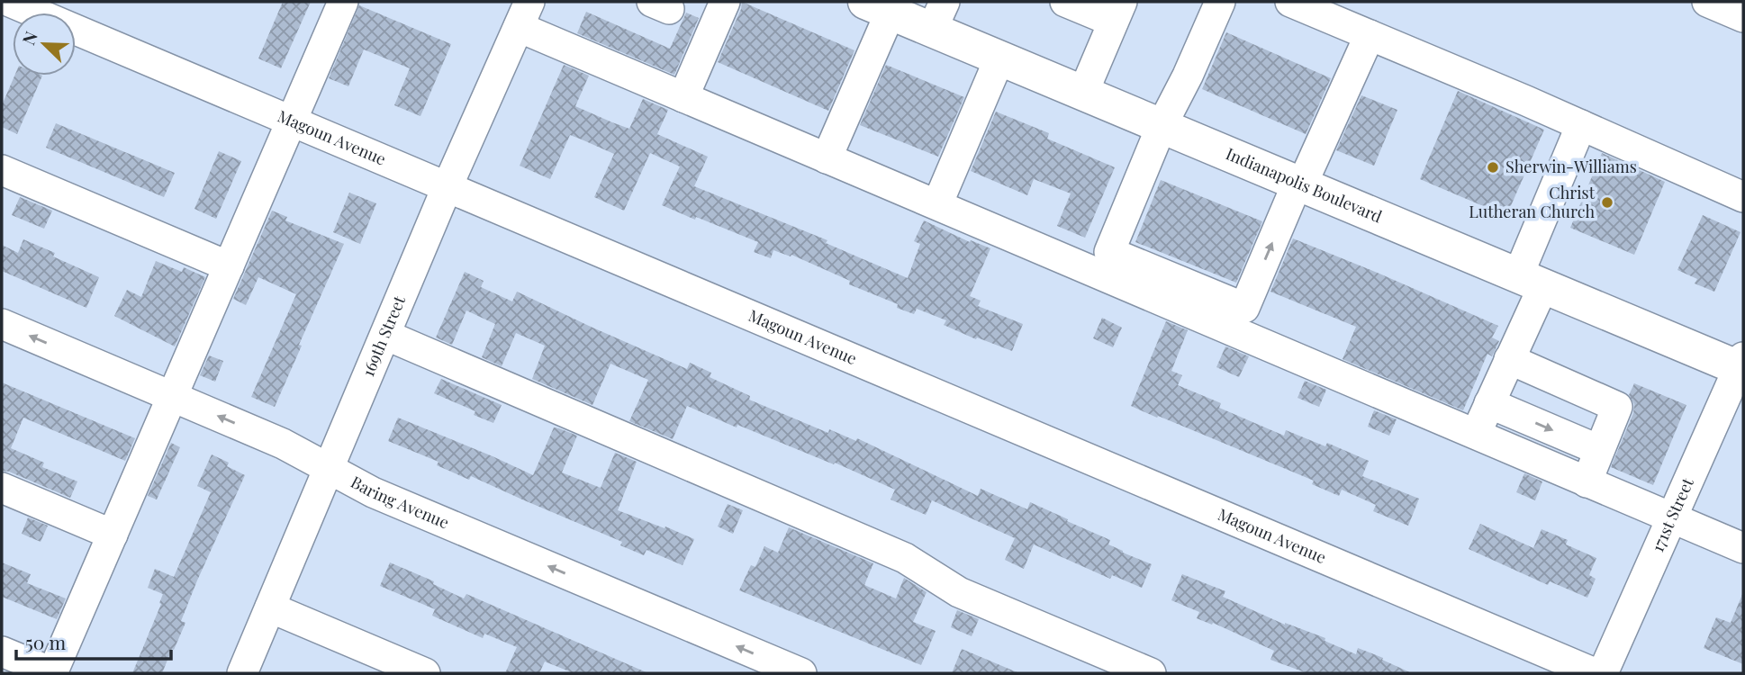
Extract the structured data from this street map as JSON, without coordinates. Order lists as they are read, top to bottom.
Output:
{
  "streets": {
    "main road": ["Indianapolis Boulevard"],
    "street": [
      "Magoun Avenue",
      "169th Street",
      "Baring Avenue",
      "171st Street"
    ]
  },
  "crossings": [
    ["Magoun Avenue", "169th Street"],
    ["Indianapolis Boulevard", "171st Street"],
    ["169th Street", "Baring Avenue"]
  ],
  "places": ["Sherwin-Williams", "Christ Lutheran Church"],
  "scale_bar": "50 m",
  "north": "top left"
}
